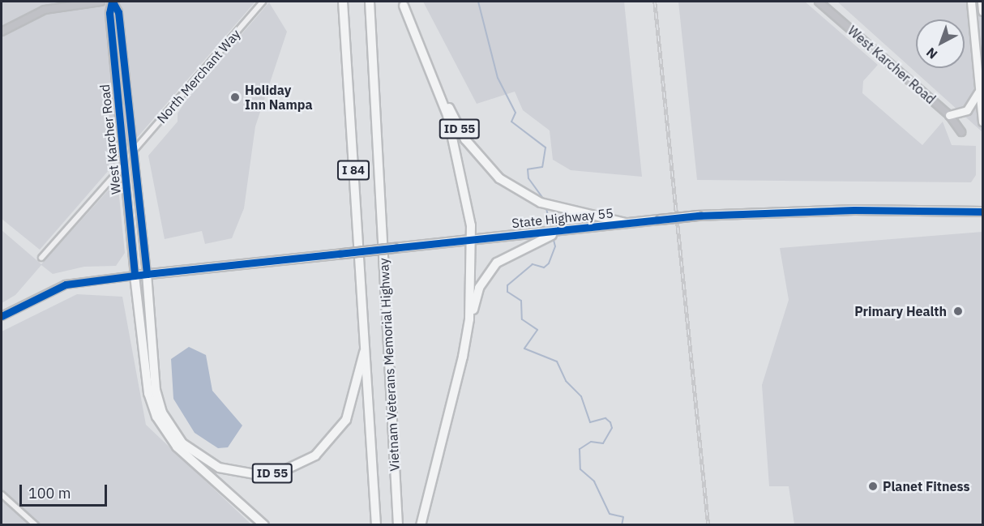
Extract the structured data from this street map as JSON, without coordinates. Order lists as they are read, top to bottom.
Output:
{
  "streets": {
    "highway": [
      "ID 55",
      "I 84",
      "State Highway 55",
      "Vietnam Veterans Memorial Highway"
    ],
    "main road": ["West Karcher Road"],
    "street": ["North Merchant Way"]
  },
  "crossings": [
    ["West Karcher Road", "North Merchant Way"],
    ["West Karcher Road", "ID 55"],
    ["West Karcher Road", "State Highway 55"],
    ["ID 55", "I 84"],
    ["ID 55", "State Highway 55"],
    ["ID 55", "Vietnam Veterans Memorial Highway"],
    ["I 84", "Vietnam Veterans Memorial Highway"]
  ],
  "places": ["Holiday Inn Nampa", "Primary Health", "Planet Fitness"],
  "scale_bar": "100 m",
  "north": "bottom left"
}
